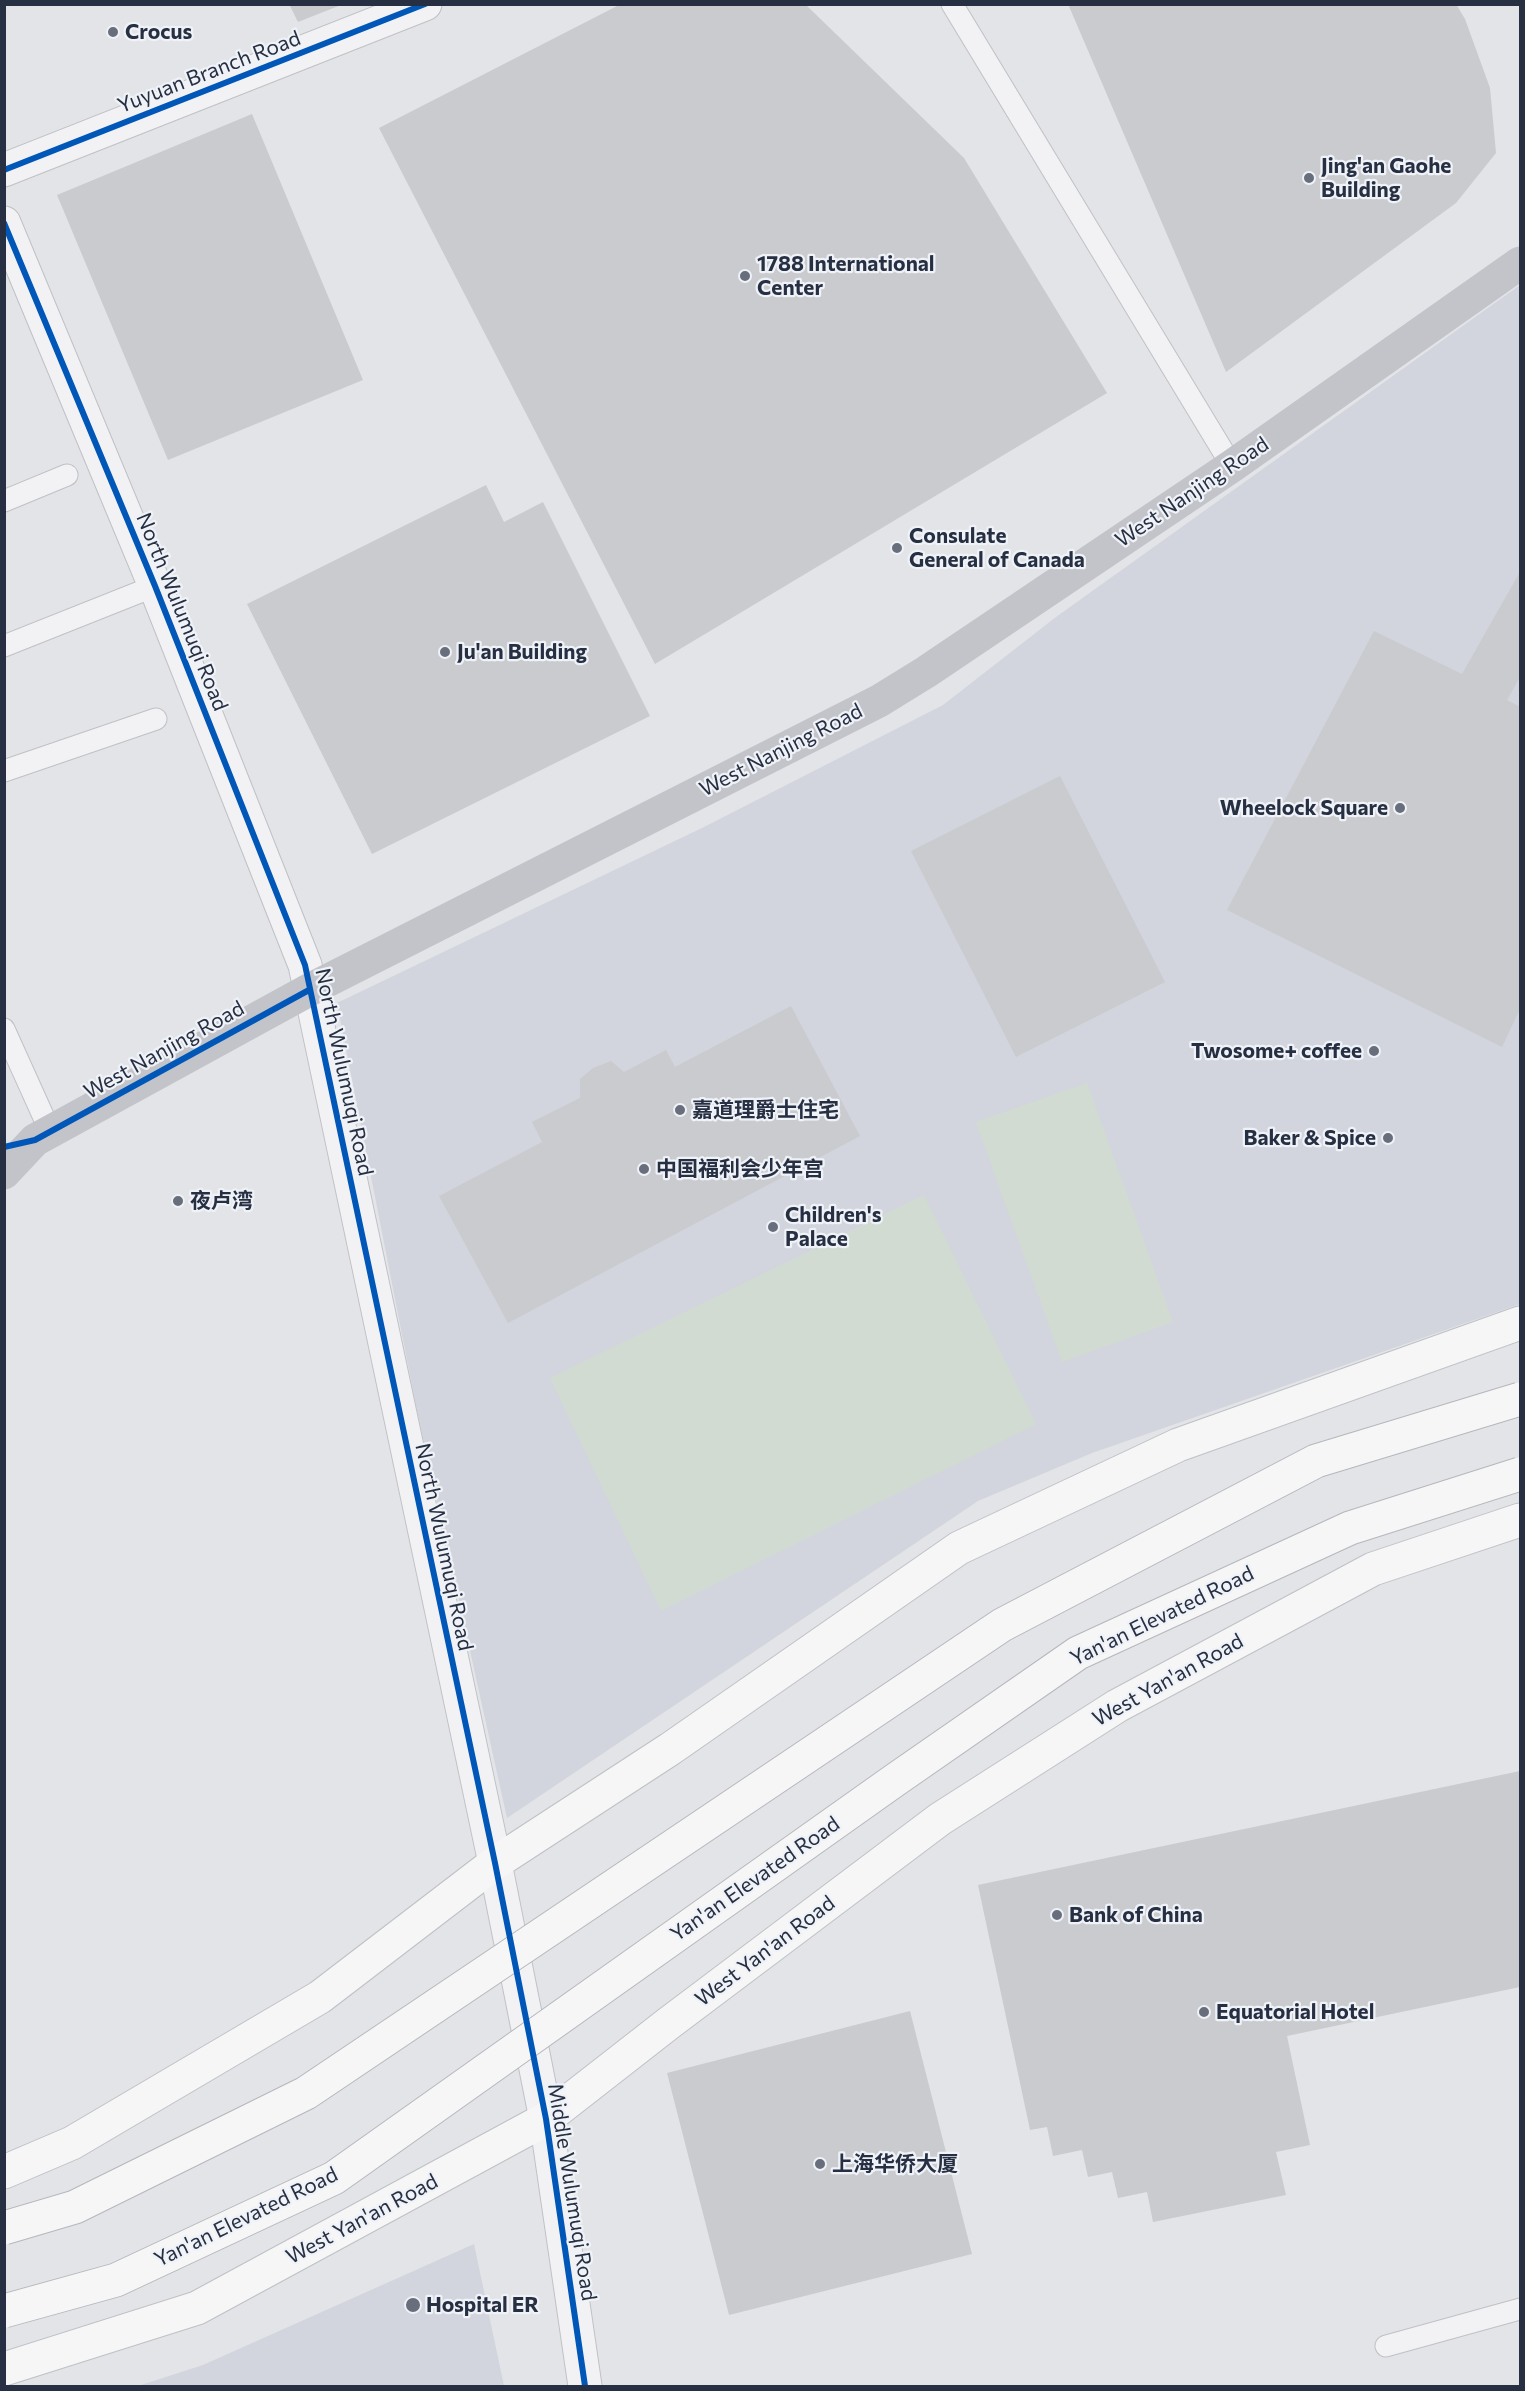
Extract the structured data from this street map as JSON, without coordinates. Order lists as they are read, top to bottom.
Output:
{
  "streets": {
    "main road": ["West Nanjing Road", "Yan'an Elevated Road", "West Yan'an Road"],
    "street": ["Yuyuan Branch Road", "North Wulumuqi Road", "Middle Wulumuqi Road"]
  },
  "crossings": [
    ["West Nanjing Road", "North Wulumuqi Road"],
    ["North Wulumuqi Road", "Middle Wulumuqi Road"],
    ["West Yan'an Road", "Middle Wulumuqi Road"]
  ],
  "places": [
    "Crocus",
    "Jing'an Gaohe Building",
    "1788 International Center",
    "Consulate General of Canada",
    "Ju'an Building",
    "Wheelock Square",
    "Twosome+ coffee",
    "嘉道理爵士住宅",
    "Baker & Spice",
    "中国福利会少年宫",
    "夜卢湾",
    "Children's Palace",
    "Bank of China",
    "Equatorial Hotel",
    "上海华侨大厦",
    "Hospital ER"
  ]
}
